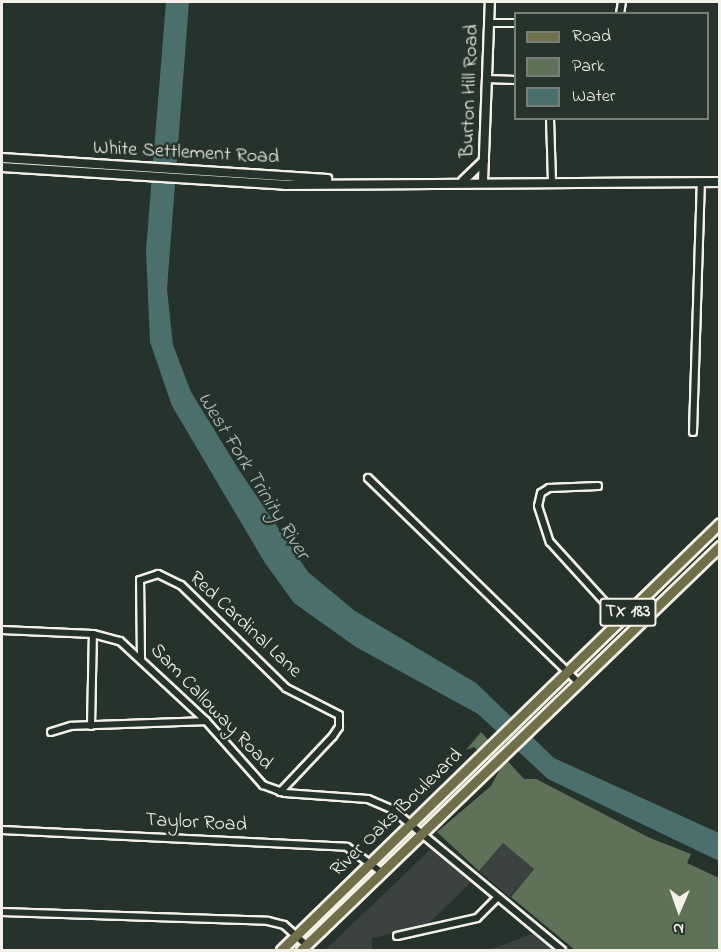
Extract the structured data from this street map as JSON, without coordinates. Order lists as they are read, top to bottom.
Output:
{
  "streets": {
    "main road": [
      "Burton Hill Road",
      "White Settlement Road",
      "TX 183",
      "River Oaks Boulevard"
    ],
    "street": ["Red Cardinal Lane", "Sam Calloway Road", "Taylor Road"]
  },
  "crossings": [
    ["Burton Hill Road", "White Settlement Road"],
    ["TX 183", "River Oaks Boulevard"],
    ["Red Cardinal Lane", "Sam Calloway Road"],
    ["Sam Calloway Road", "River Oaks Boulevard"],
    ["River Oaks Boulevard", "Taylor Road"]
  ],
  "water": ["West Fork Trinity River"],
  "legend": ["Road", "Park", "Water"],
  "north": "bottom"
}
